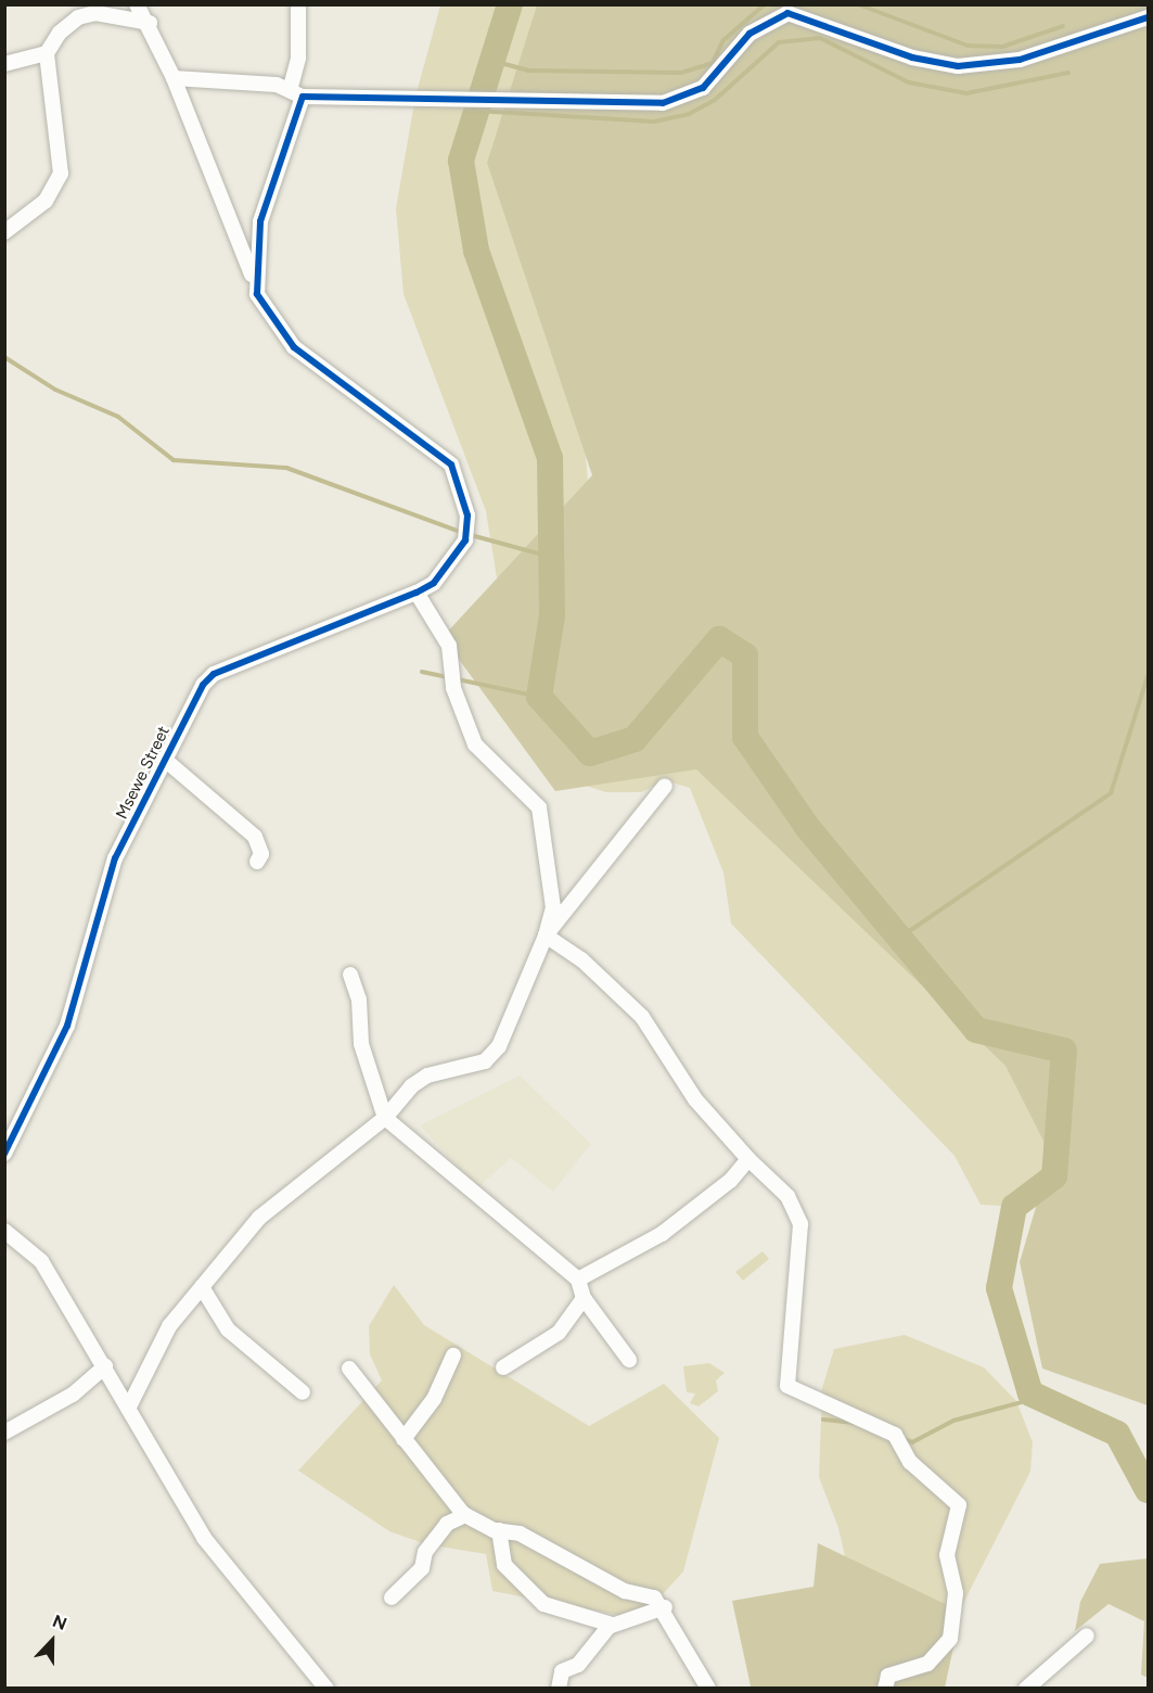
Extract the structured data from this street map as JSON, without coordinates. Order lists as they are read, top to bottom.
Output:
{
  "streets": {
    "street": ["Msewe Street"]
  },
  "north": "top"
}
